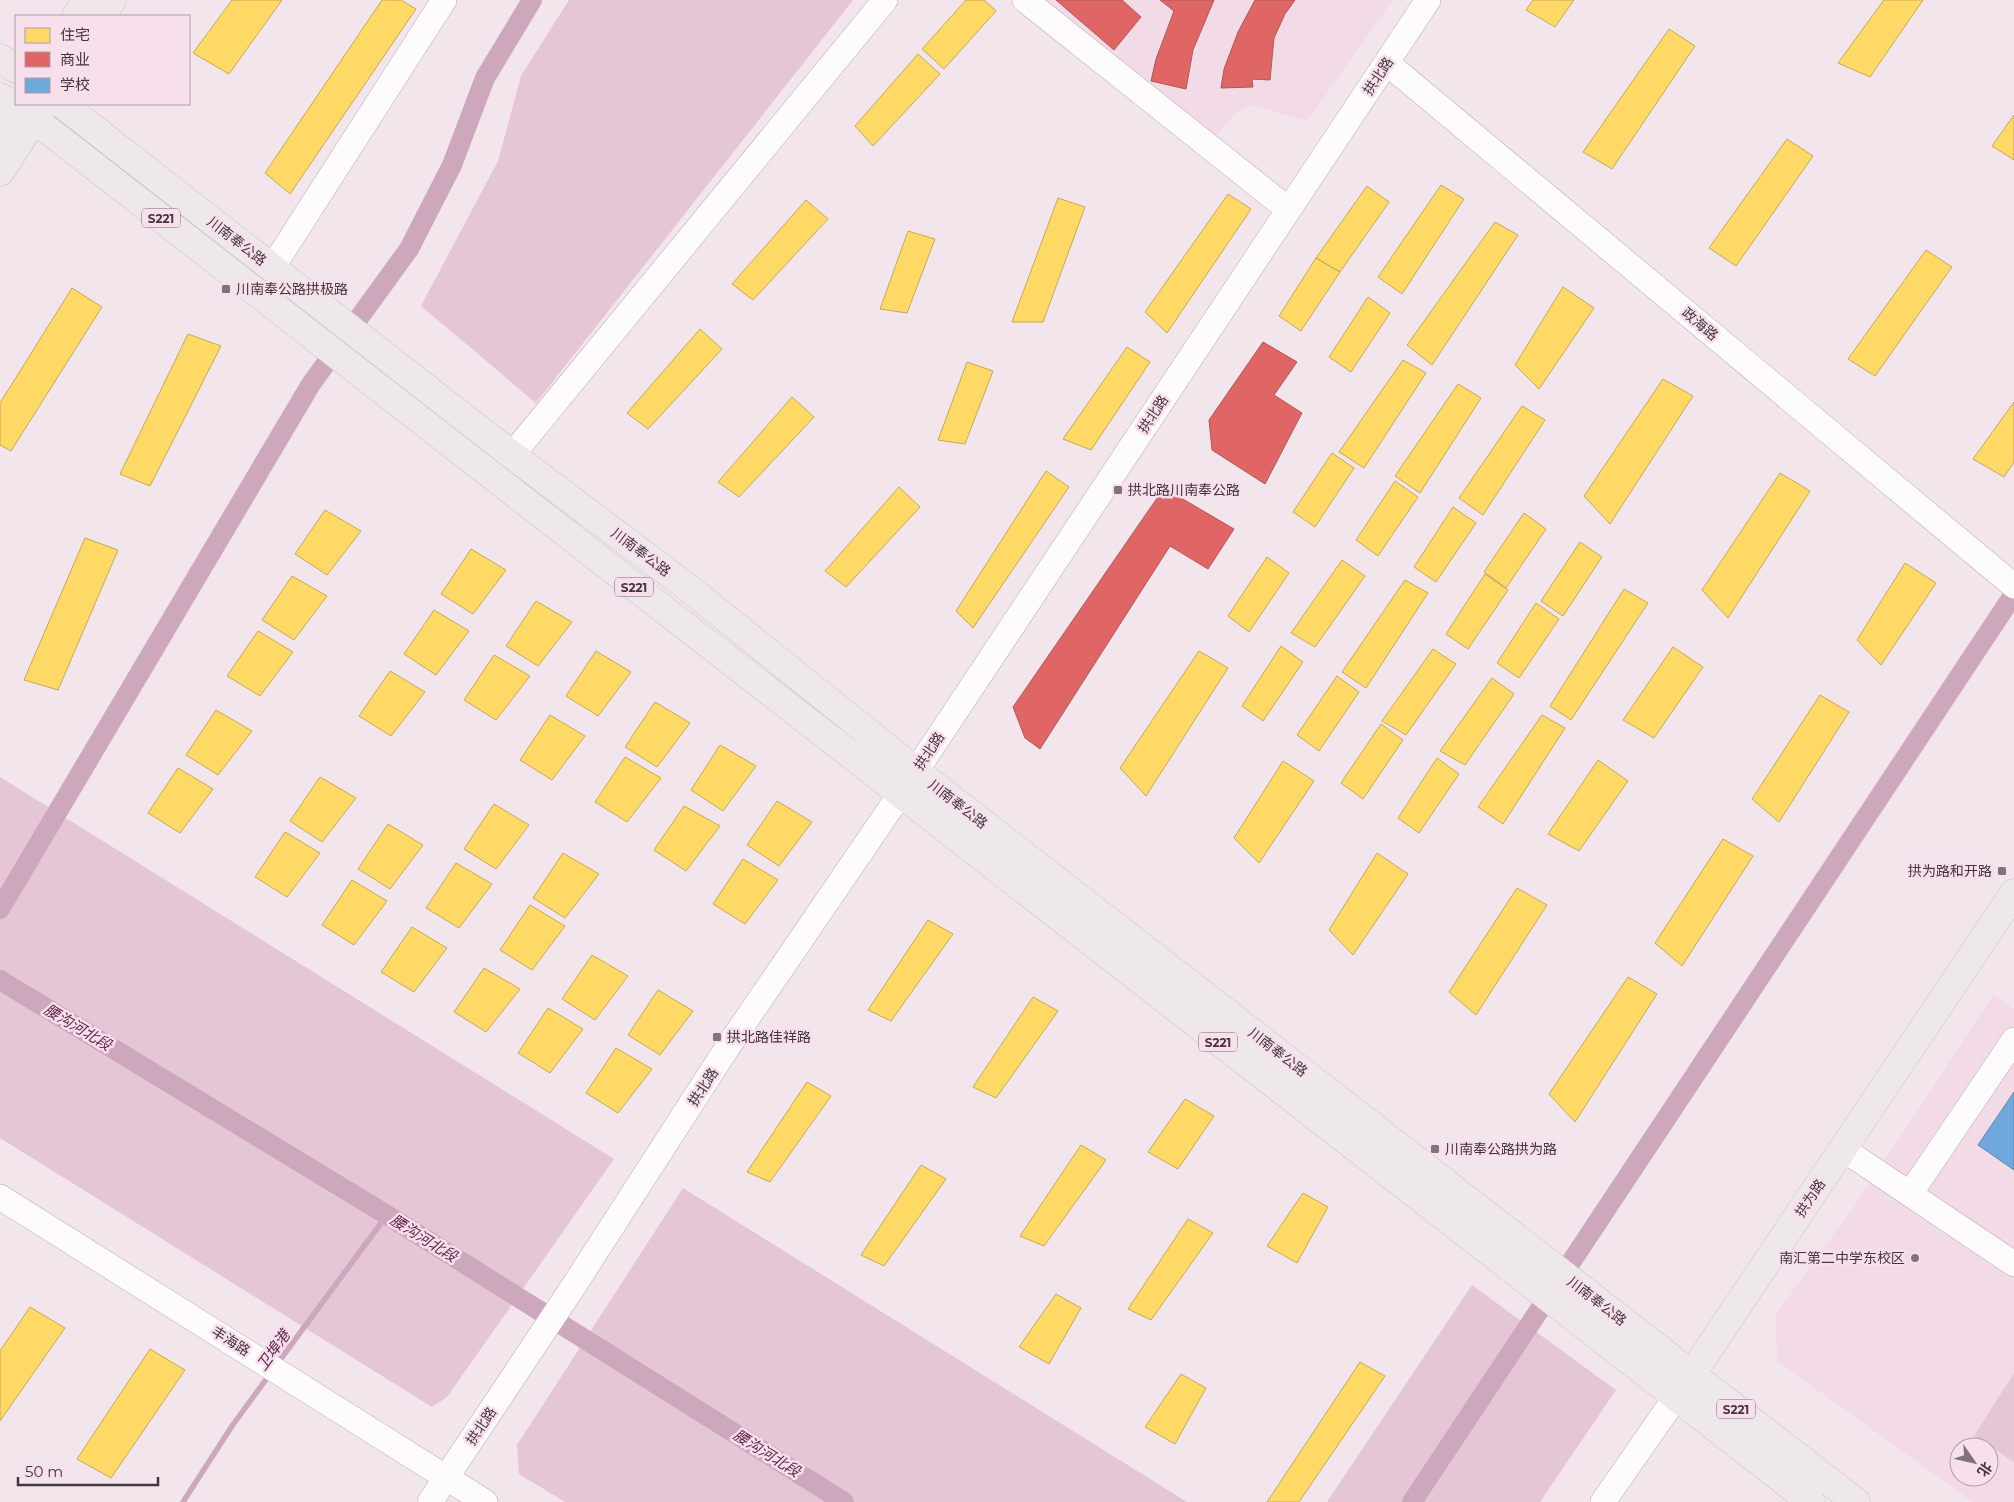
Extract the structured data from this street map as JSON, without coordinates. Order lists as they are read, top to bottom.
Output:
{
  "streets": {
    "main road": ["S221", "川南奉公路", "拱为路"],
    "street": ["拱北路", "政海路", "丰海路"]
  },
  "crossings": [
    ["拱北路", "川南奉公路"],
    ["拱北路", "政海路"],
    ["拱北路", "丰海路"],
    ["川南奉公路", "拱为路"]
  ],
  "water": ["腰沟河北段", "卫埠港"],
  "places": {
    "transit": [
      "川南奉公路拱极路",
      "拱北路川南奉公路",
      "拱为路和开路",
      "拱北路佳祥路",
      "川南奉公路拱为路"
    ],
    "other": ["南汇第二中学东校区"]
  },
  "legend": ["住宅", "商业", "学校"],
  "scale_bar": "50 m",
  "north": "bottom right"
}
